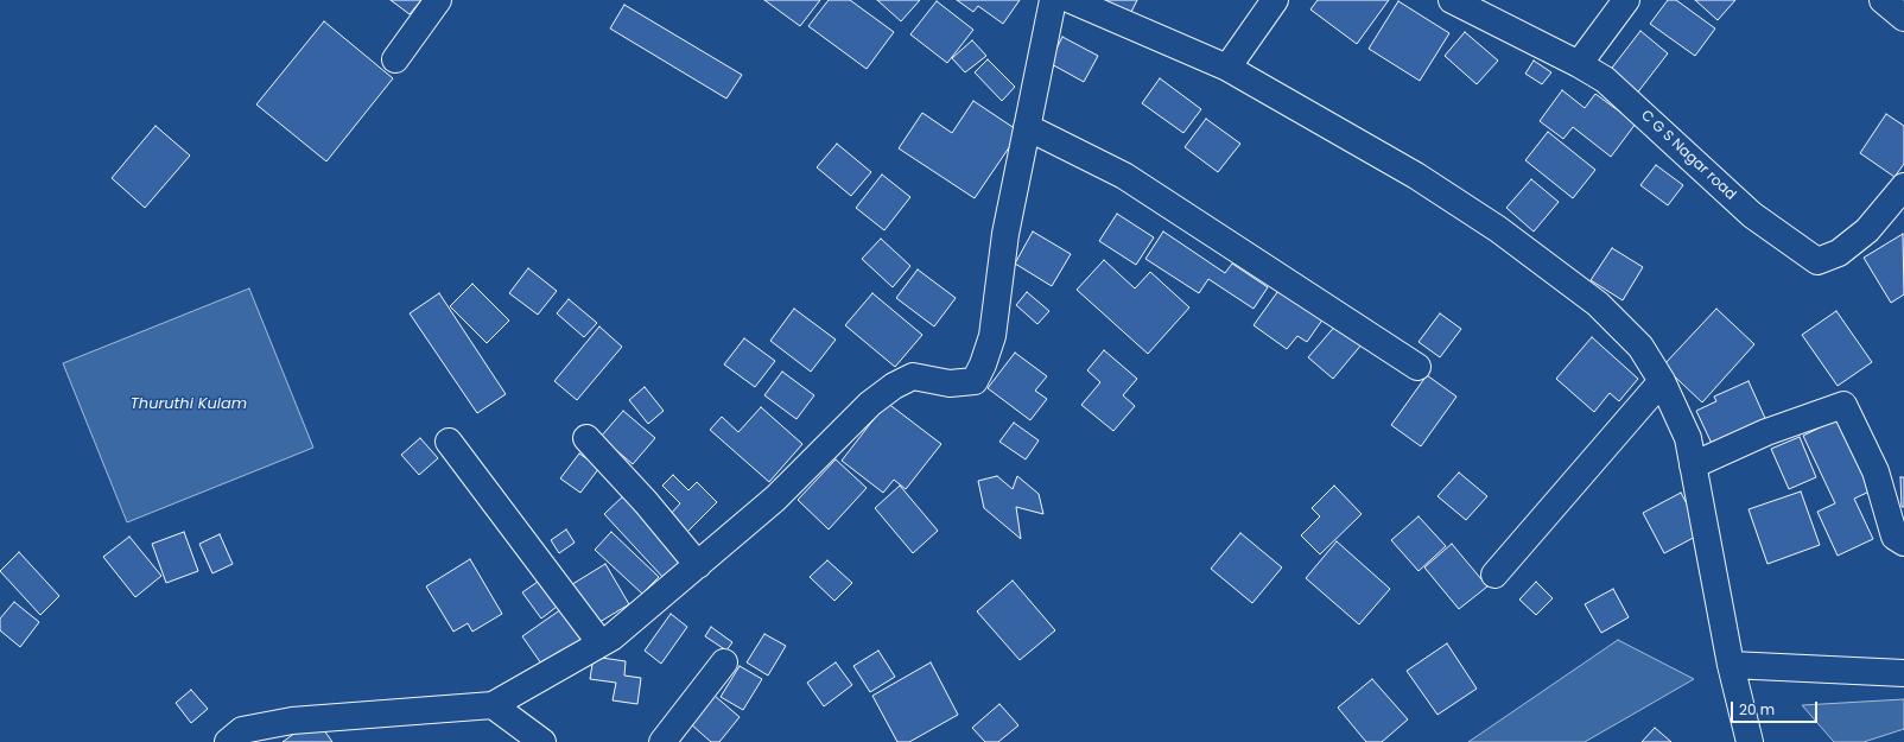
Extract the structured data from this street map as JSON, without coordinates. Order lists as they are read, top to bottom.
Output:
{
  "streets": {
    "street": ["C G S Nagar road"]
  },
  "water": ["Thuruthi Kulam"],
  "scale_bar": "20 m"
}
